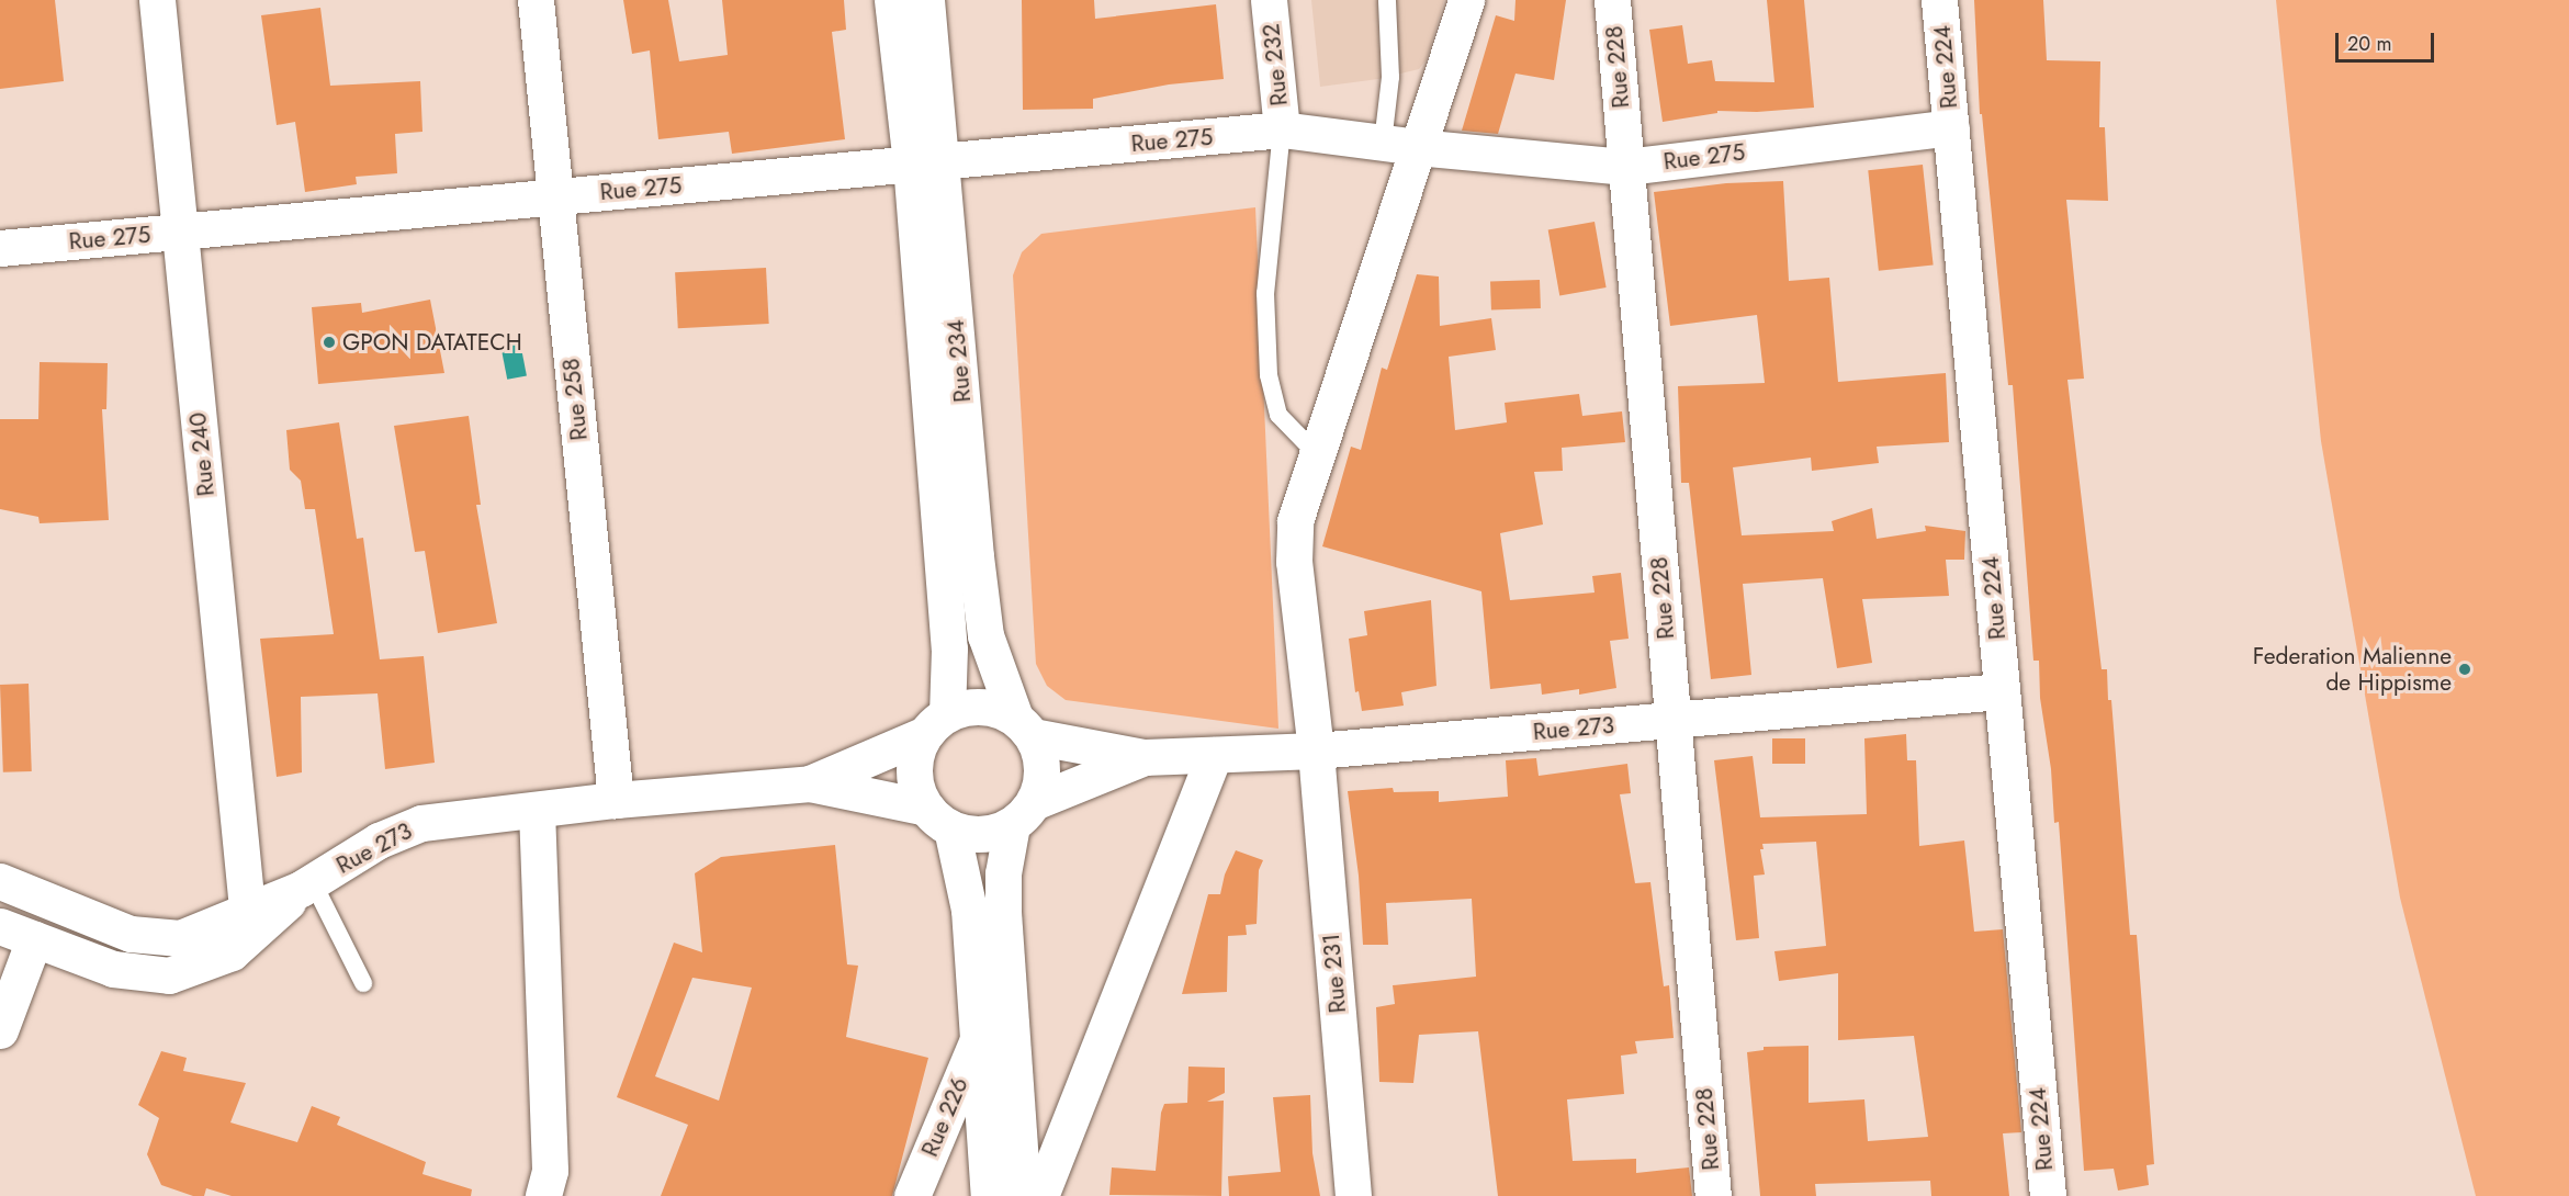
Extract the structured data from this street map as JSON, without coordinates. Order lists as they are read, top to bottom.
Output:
{
  "streets": {
    "street": [
      "Rue 232",
      "Rue 228",
      "Rue 224",
      "Rue 275",
      "Rue 234",
      "Rue 258",
      "Rue 240",
      "Rue 273",
      "Rue 231",
      "Rue 226"
    ]
  },
  "crossings": [
    ["Rue 232", "Rue 275"],
    ["Rue 228", "Rue 275"],
    ["Rue 228", "Rue 273"],
    ["Rue 224", "Rue 275"],
    ["Rue 224", "Rue 273"],
    ["Rue 275", "Rue 234"],
    ["Rue 275", "Rue 258"],
    ["Rue 275", "Rue 240"],
    ["Rue 275", "Rue 231"],
    ["Rue 234", "Rue 273"],
    ["Rue 258", "Rue 273"],
    ["Rue 240", "Rue 273"],
    ["Rue 273", "Rue 231"]
  ],
  "places": ["GPON DATATECH", "Federation Malienne de Hippisme"],
  "scale_bar": "20 m"
}
